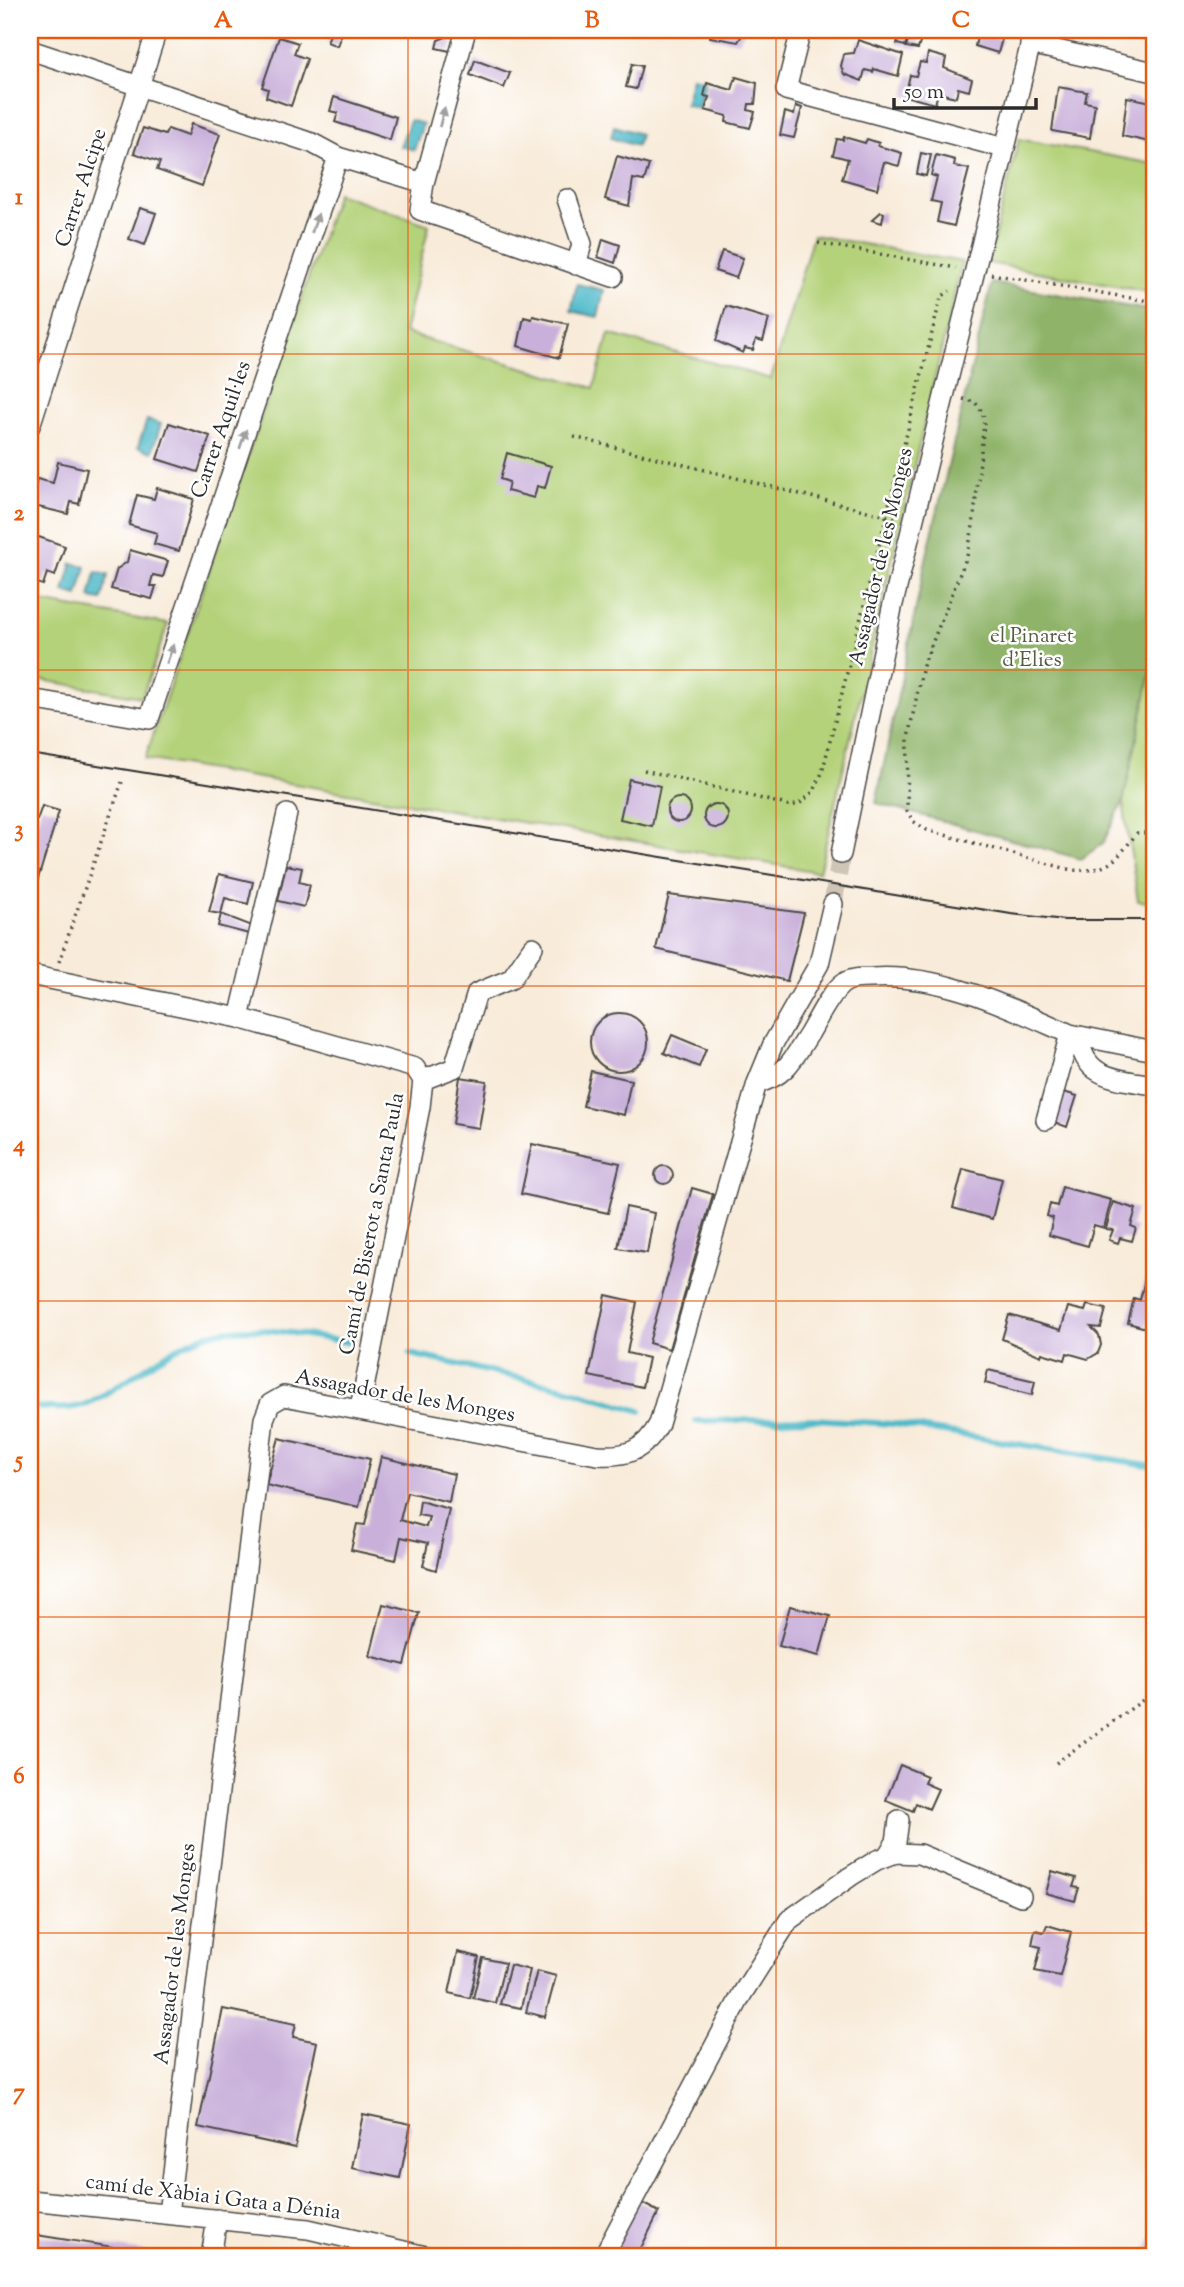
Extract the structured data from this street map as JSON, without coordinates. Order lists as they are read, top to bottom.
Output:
{
  "streets": {
    "street": [
      "Carrer Alcipe",
      "Carrer Aquil·les",
      "Assagador de les Monges",
      "Camí de Biserot a Santa Paula",
      "camí de Xàbia i Gata a Dénia"
    ]
  },
  "crossings": [
    ["Assagador de les Monges", "Camí de Biserot a Santa Paula"],
    ["Assagador de les Monges", "camí de Xàbia i Gata a Dénia"]
  ],
  "one_way": ["Carrer Aquil·les"],
  "parks": ["el Pinaret d'Elies"],
  "scale_bar": "50 m",
  "grid": {
    "columns": ["A", "B", "C"],
    "rows": [
      "1",
      "2",
      "3",
      "4",
      "5",
      "6",
      "7"
    ]
  }
}
